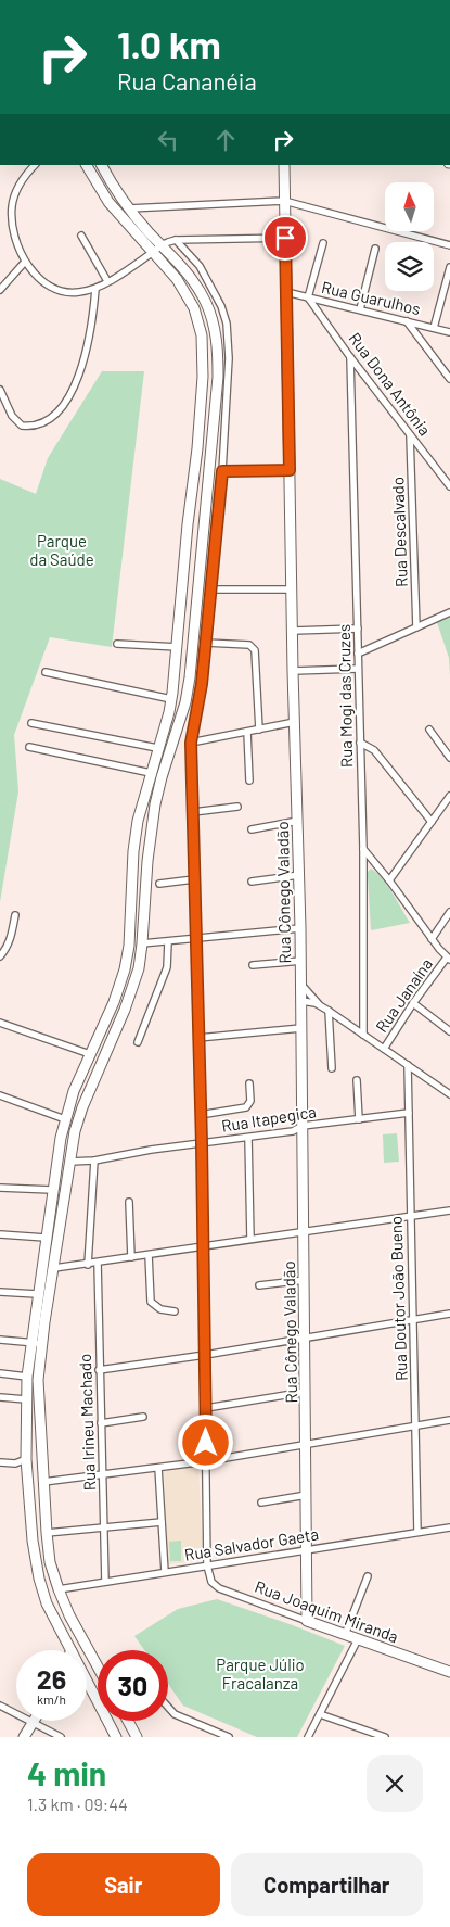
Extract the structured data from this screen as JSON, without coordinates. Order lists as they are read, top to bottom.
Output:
{
  "streets": {
    "main road": ["Rua Cônego Valadão", "Rua Joaquim Miranda"],
    "street": [
      "Rua Guarulhos",
      "Rua Dona Antônia",
      "Rua Descalvado",
      "Rua Mogi das Cruzes",
      "Rua Janaína",
      "Rua Itapegica",
      "Rua Doutor João Bueno",
      "Rua Irineu Machado",
      "Rua Salvador Gaeta"
    ]
  },
  "crossings": [
    ["Rua Guarulhos", "Rua Dona Antônia"],
    ["Rua Guarulhos", "Rua Cônego Valadão"],
    ["Rua Dona Antônia", "Rua Descalvado"],
    ["Rua Dona Antônia", "Rua Mogi das Cruzes"],
    ["Rua Cônego Valadão", "Rua Itapegica"],
    ["Rua Cônego Valadão", "Rua Salvador Gaeta"],
    ["Rua Cônego Valadão", "Rua Joaquim Miranda"],
    ["Rua Itapegica", "Rua Doutor João Bueno"],
    ["Rua Doutor João Bueno", "Rua Salvador Gaeta"],
    ["Rua Irineu Machado", "Rua Salvador Gaeta"],
    ["Rua Salvador Gaeta", "Rua Joaquim Miranda"]
  ],
  "parks": ["Parque da Saúde", "Parque Júlio Fracalanza"],
  "north": "top",
  "page": {
    "turn": ["1.0 km", "Rua Cananéia"],
    "speed": "26 km/h",
    "limit": "30",
    "heading": ["4 min", "1.3 km · 09:44"],
    "buttons": ["Sair", "Compartilhar"]
  }
}
